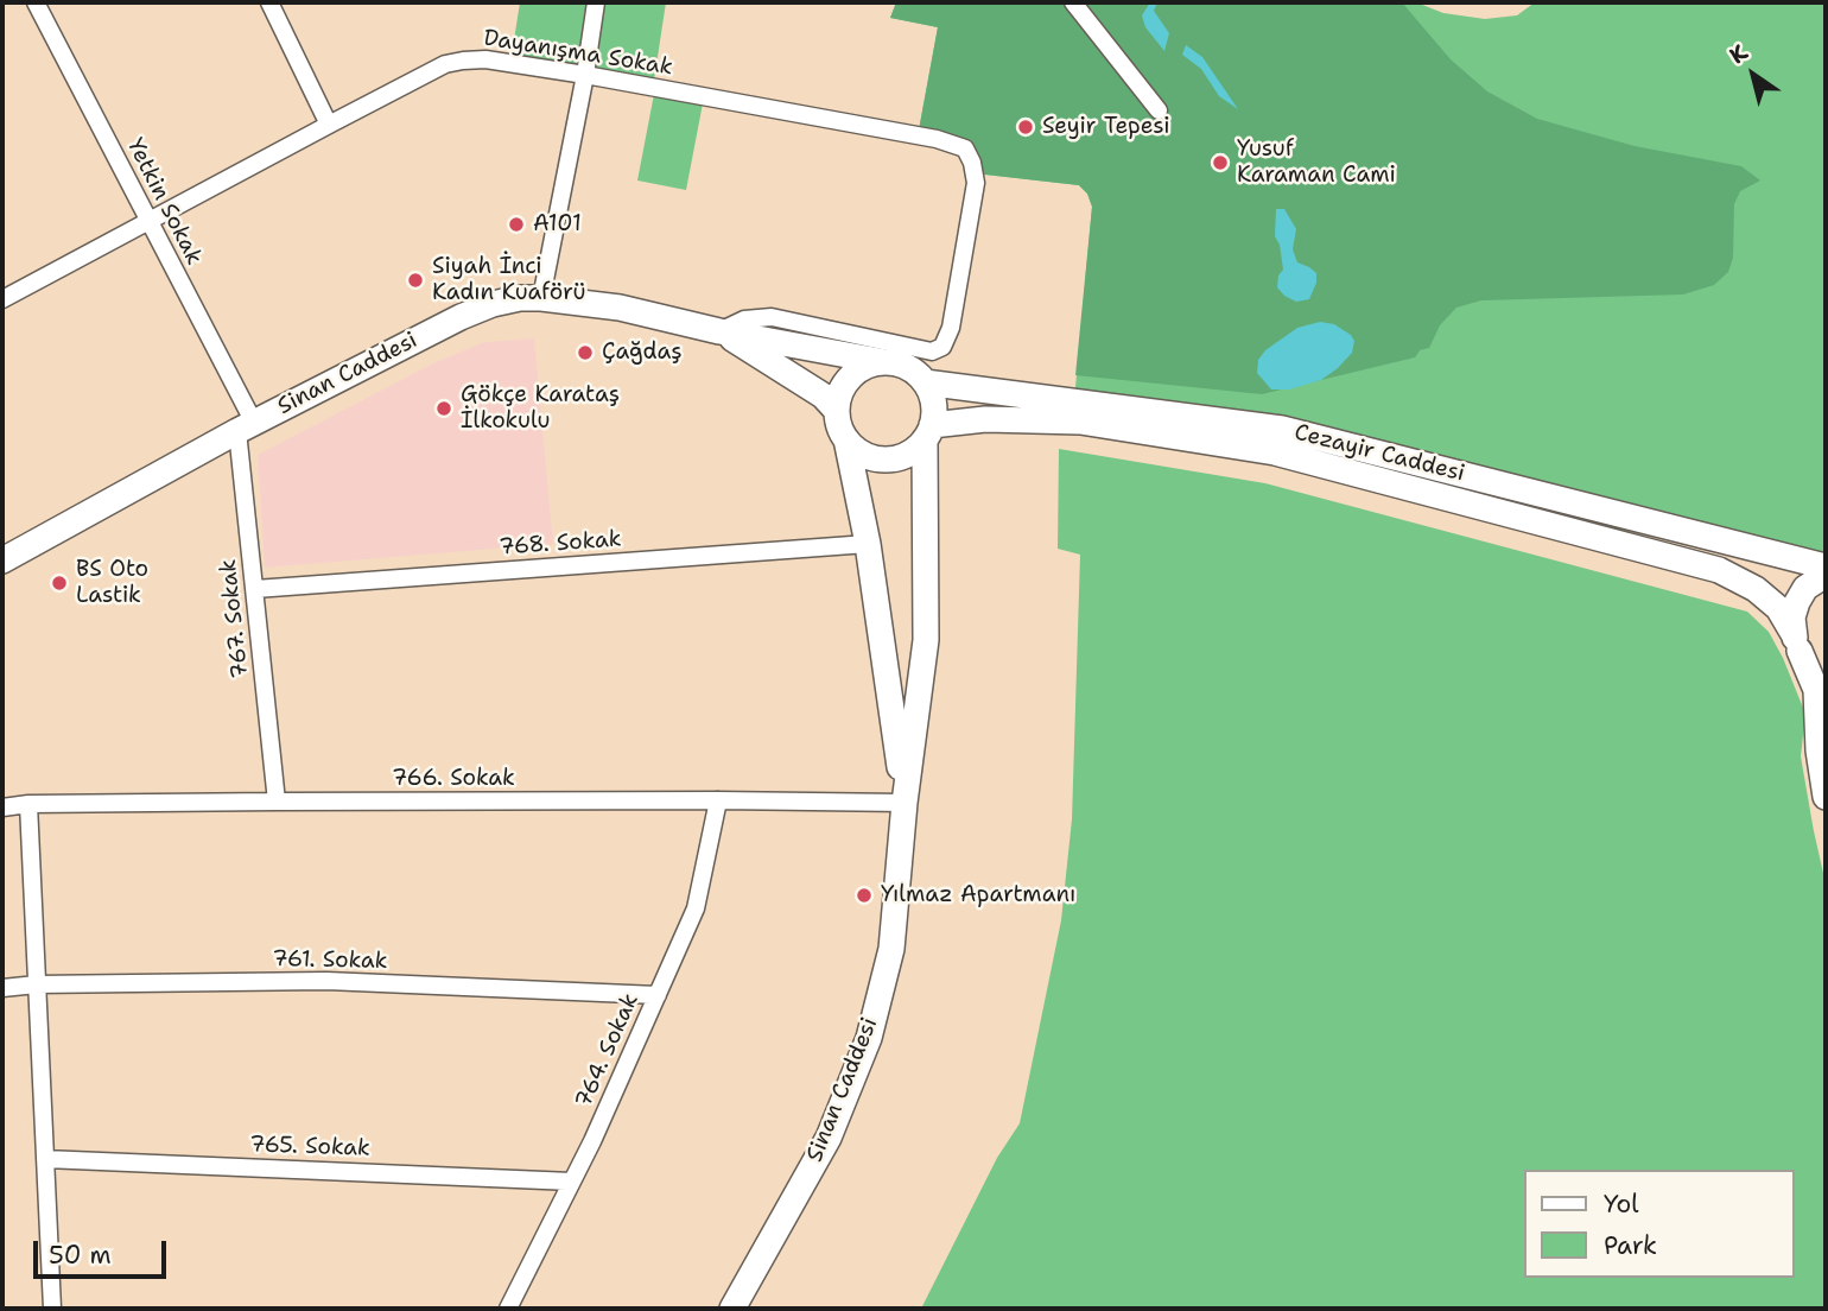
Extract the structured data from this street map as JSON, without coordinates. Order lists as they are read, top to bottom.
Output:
{
  "streets": {
    "main road": ["Sinan Caddesi", "Cezayir Caddesi"],
    "street": [
      "Dayanışma Sokak",
      "Yetkin Sokak",
      "768. Sokak",
      "767. Sokak",
      "766. Sokak",
      "761. Sokak",
      "764. Sokak",
      "765. Sokak"
    ]
  },
  "crossings": [
    ["Dayanışma Sokak", "Yetkin Sokak"],
    ["Dayanışma Sokak", "Sinan Caddesi"],
    ["Yetkin Sokak", "Sinan Caddesi"],
    ["Yetkin Sokak", "767. Sokak"],
    ["Sinan Caddesi", "Cezayir Caddesi"],
    ["Sinan Caddesi", "768. Sokak"],
    ["Sinan Caddesi", "767. Sokak"],
    ["Sinan Caddesi", "766. Sokak"],
    ["768. Sokak", "767. Sokak"],
    ["767. Sokak", "766. Sokak"],
    ["766. Sokak", "764. Sokak"],
    ["761. Sokak", "764. Sokak"],
    ["764. Sokak", "765. Sokak"]
  ],
  "places": [
    "Seyir Tepesi",
    "Yusuf Karaman Cami",
    "A101",
    "Siyah İnci Kadın Kuaförü",
    "Çağdaş",
    "Gökçe Karataş İlkokulu",
    "BS Oto Lastik",
    "Yılmaz Apartmanı"
  ],
  "legend": ["Yol", "Park"],
  "scale_bar": "50 m",
  "north": "top left"
}
